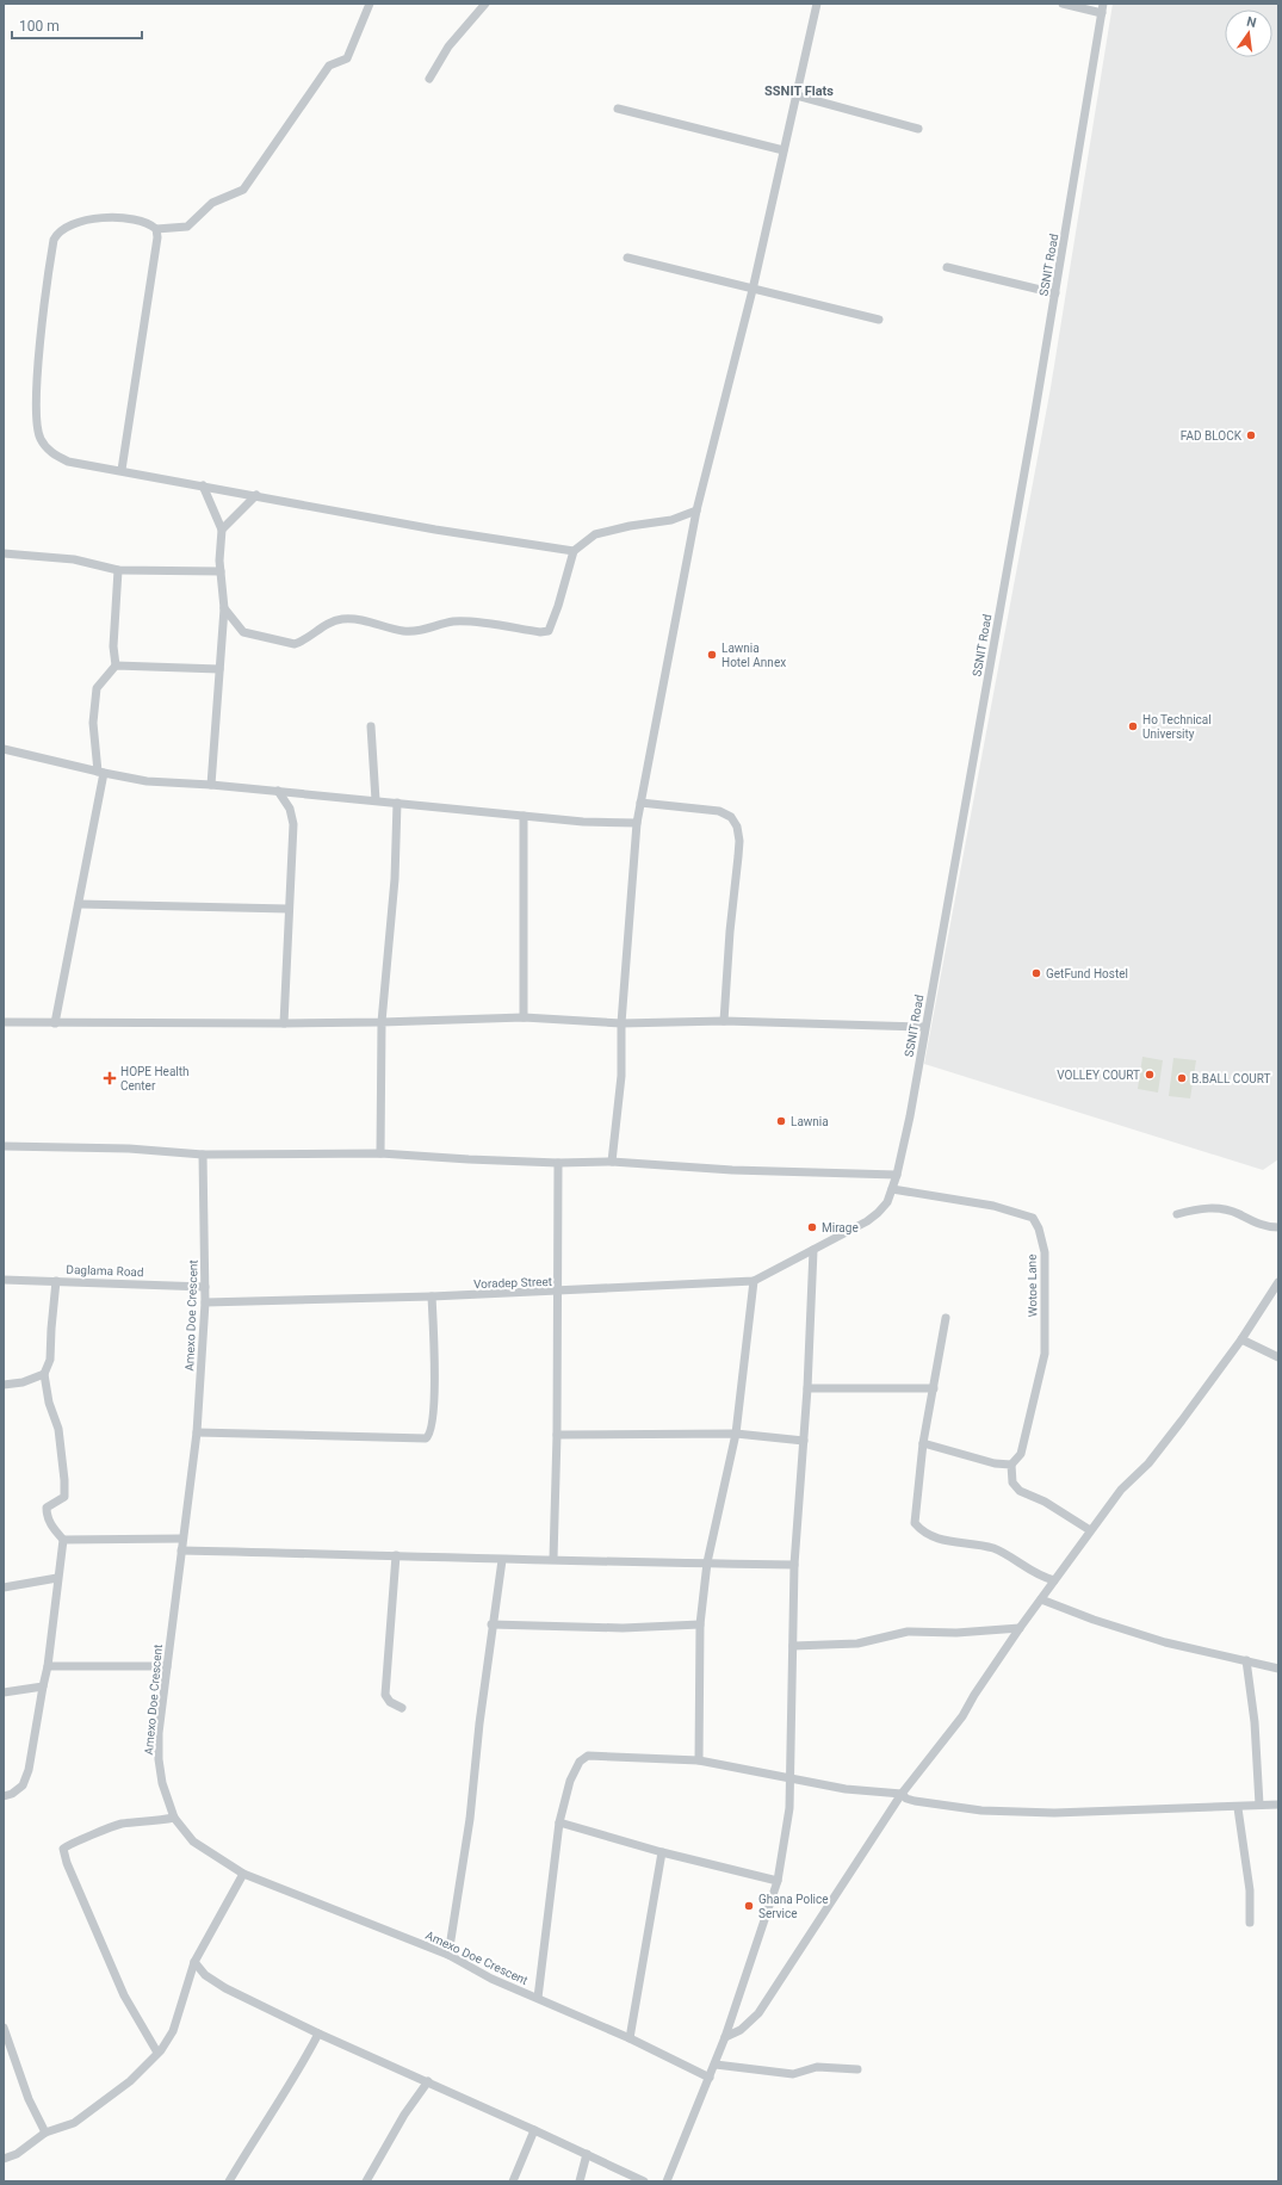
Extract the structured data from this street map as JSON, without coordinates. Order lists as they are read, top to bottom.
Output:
{
  "streets": {
    "street": [
      "SSNIT Road",
      "Daglama Road",
      "Voradep Street",
      "Wotoe Lane",
      "Amexo Doe Crescent"
    ]
  },
  "crossings": [
    ["SSNIT Road", "Voradep Street"],
    ["SSNIT Road", "Wotoe Lane"],
    ["Daglama Road", "Amexo Doe Crescent"],
    ["Voradep Street", "Amexo Doe Crescent"]
  ],
  "districts": ["SSNIT Flats"],
  "places": {
    "other": [
      "FAD BLOCK",
      "Lawnia Hotel Annex",
      "Ho Technical University",
      "GetFund Hostel",
      "VOLLEY COURT",
      "B.BALL COURT",
      "Lawnia",
      "Mirage",
      "Ghana Police Service"
    ],
    "health": ["HOPE Health Center"]
  },
  "scale_bar": "100 m",
  "north": "top"
}
